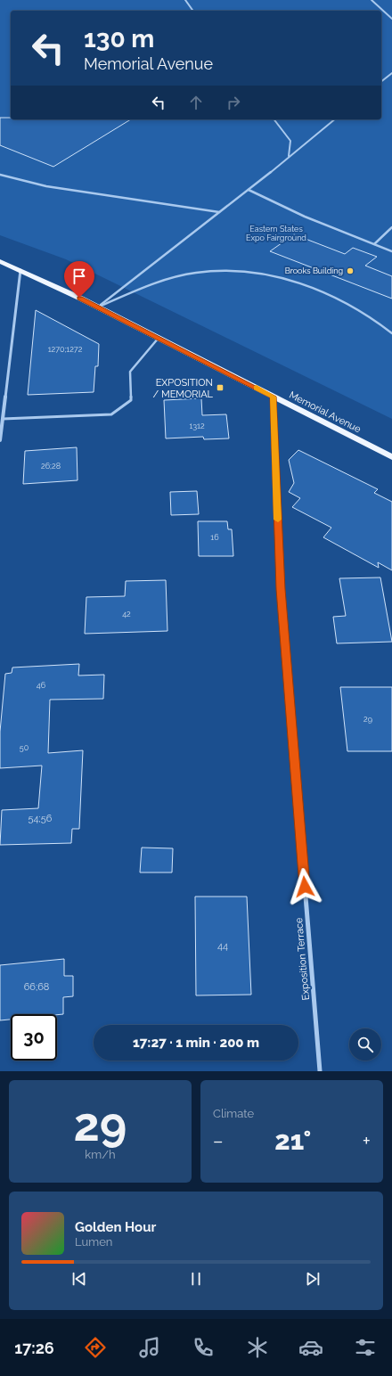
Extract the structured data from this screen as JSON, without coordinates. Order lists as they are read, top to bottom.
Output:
{
  "streets": {
    "main road": ["Memorial Avenue"],
    "street": ["Exposition Terrace"]
  },
  "crossings": [
    ["Memorial Avenue", "Exposition Terrace"]
  ],
  "parks": ["Eastern States Expo Fairground"],
  "places": {
    "other": ["Brooks Building"],
    "transit": ["EXPOSITION / MEMORIAL"]
  },
  "house_numbers": [
    "1270;1272",
    "1312",
    "26;28",
    "16",
    "42",
    "46",
    "29",
    "50",
    "54;56",
    "44",
    "66;68"
  ],
  "page": {
    "turn": ["130 m", "Memorial Avenue"],
    "limit": "30",
    "trip": "17:27 · 1 min · 200 m",
    "tile": [
      ["29", "km/h"],
      "Climate"
    ],
    "heat": ["−", "21°", "+"],
    "song": ["Golden Hour", "Lumen"],
    "tabs": "17:26"
  }
}
